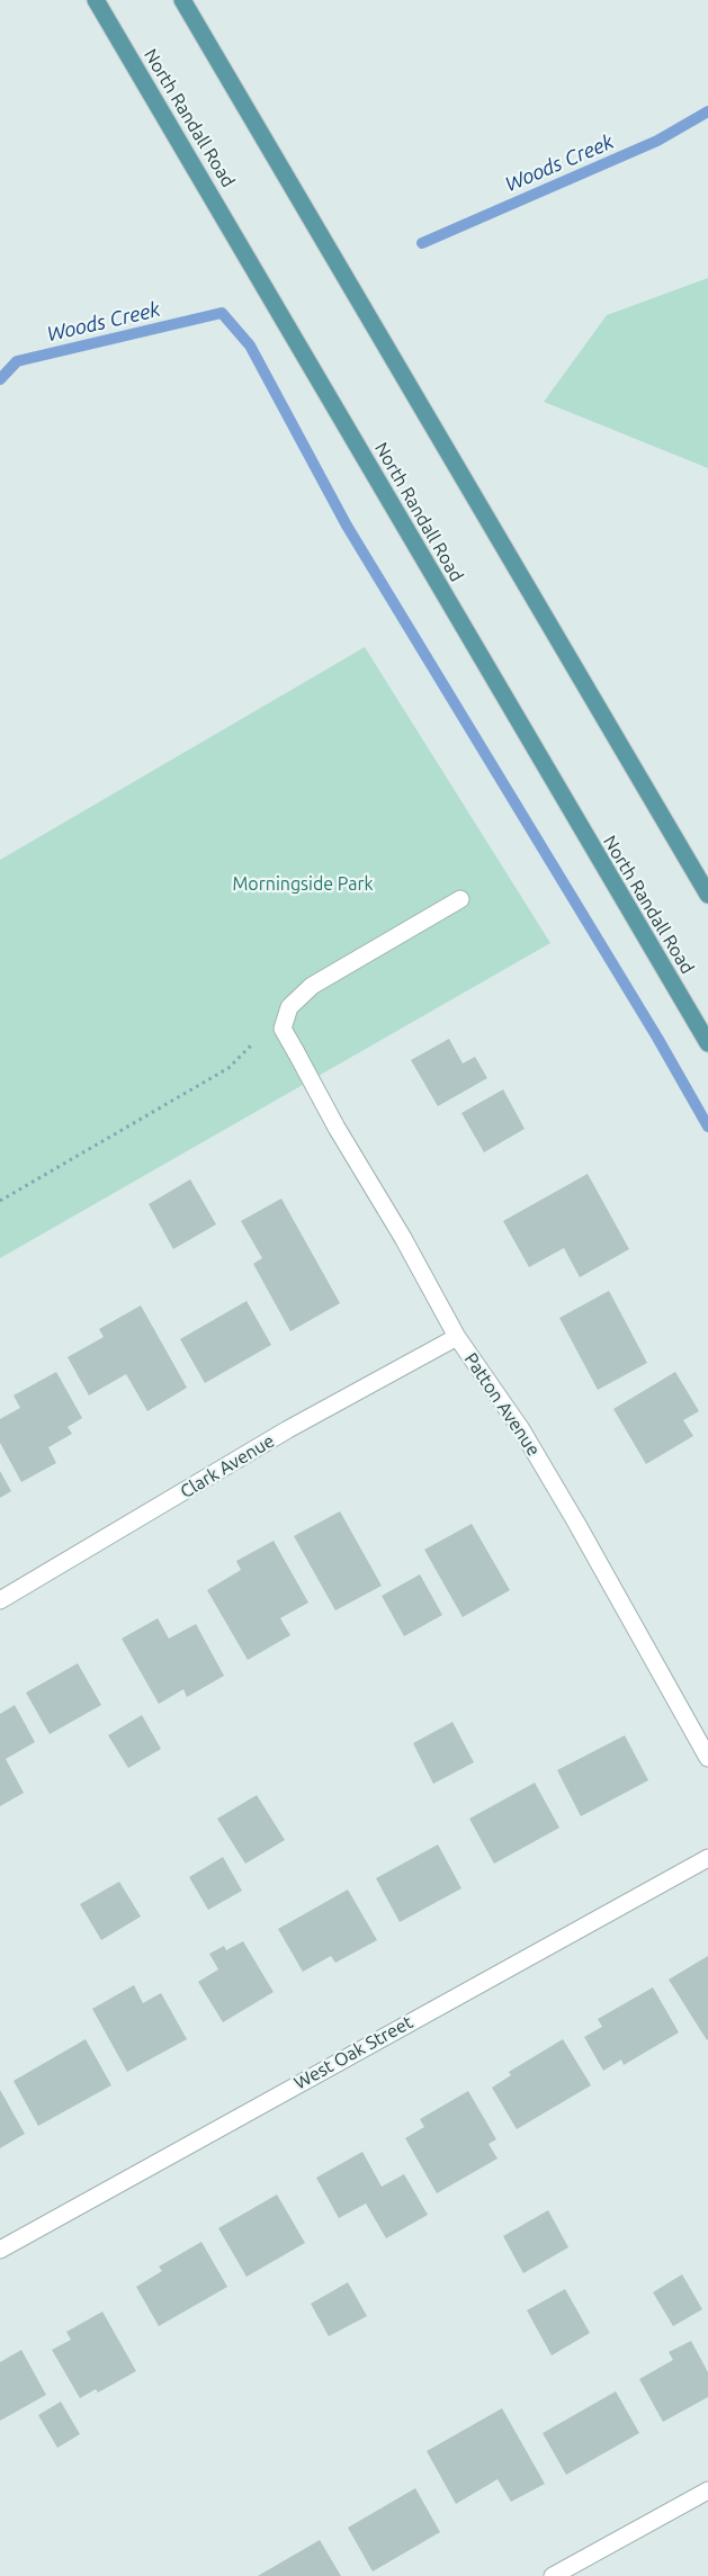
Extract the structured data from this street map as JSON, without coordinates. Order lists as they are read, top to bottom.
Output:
{
  "streets": {
    "main road": ["North Randall Road"],
    "street": ["Patton Avenue", "Clark Avenue", "West Oak Street"]
  },
  "crossings": [
    ["Patton Avenue", "Clark Avenue"]
  ],
  "water": ["Woods Creek"],
  "parks": ["Morningside Park"]
}
